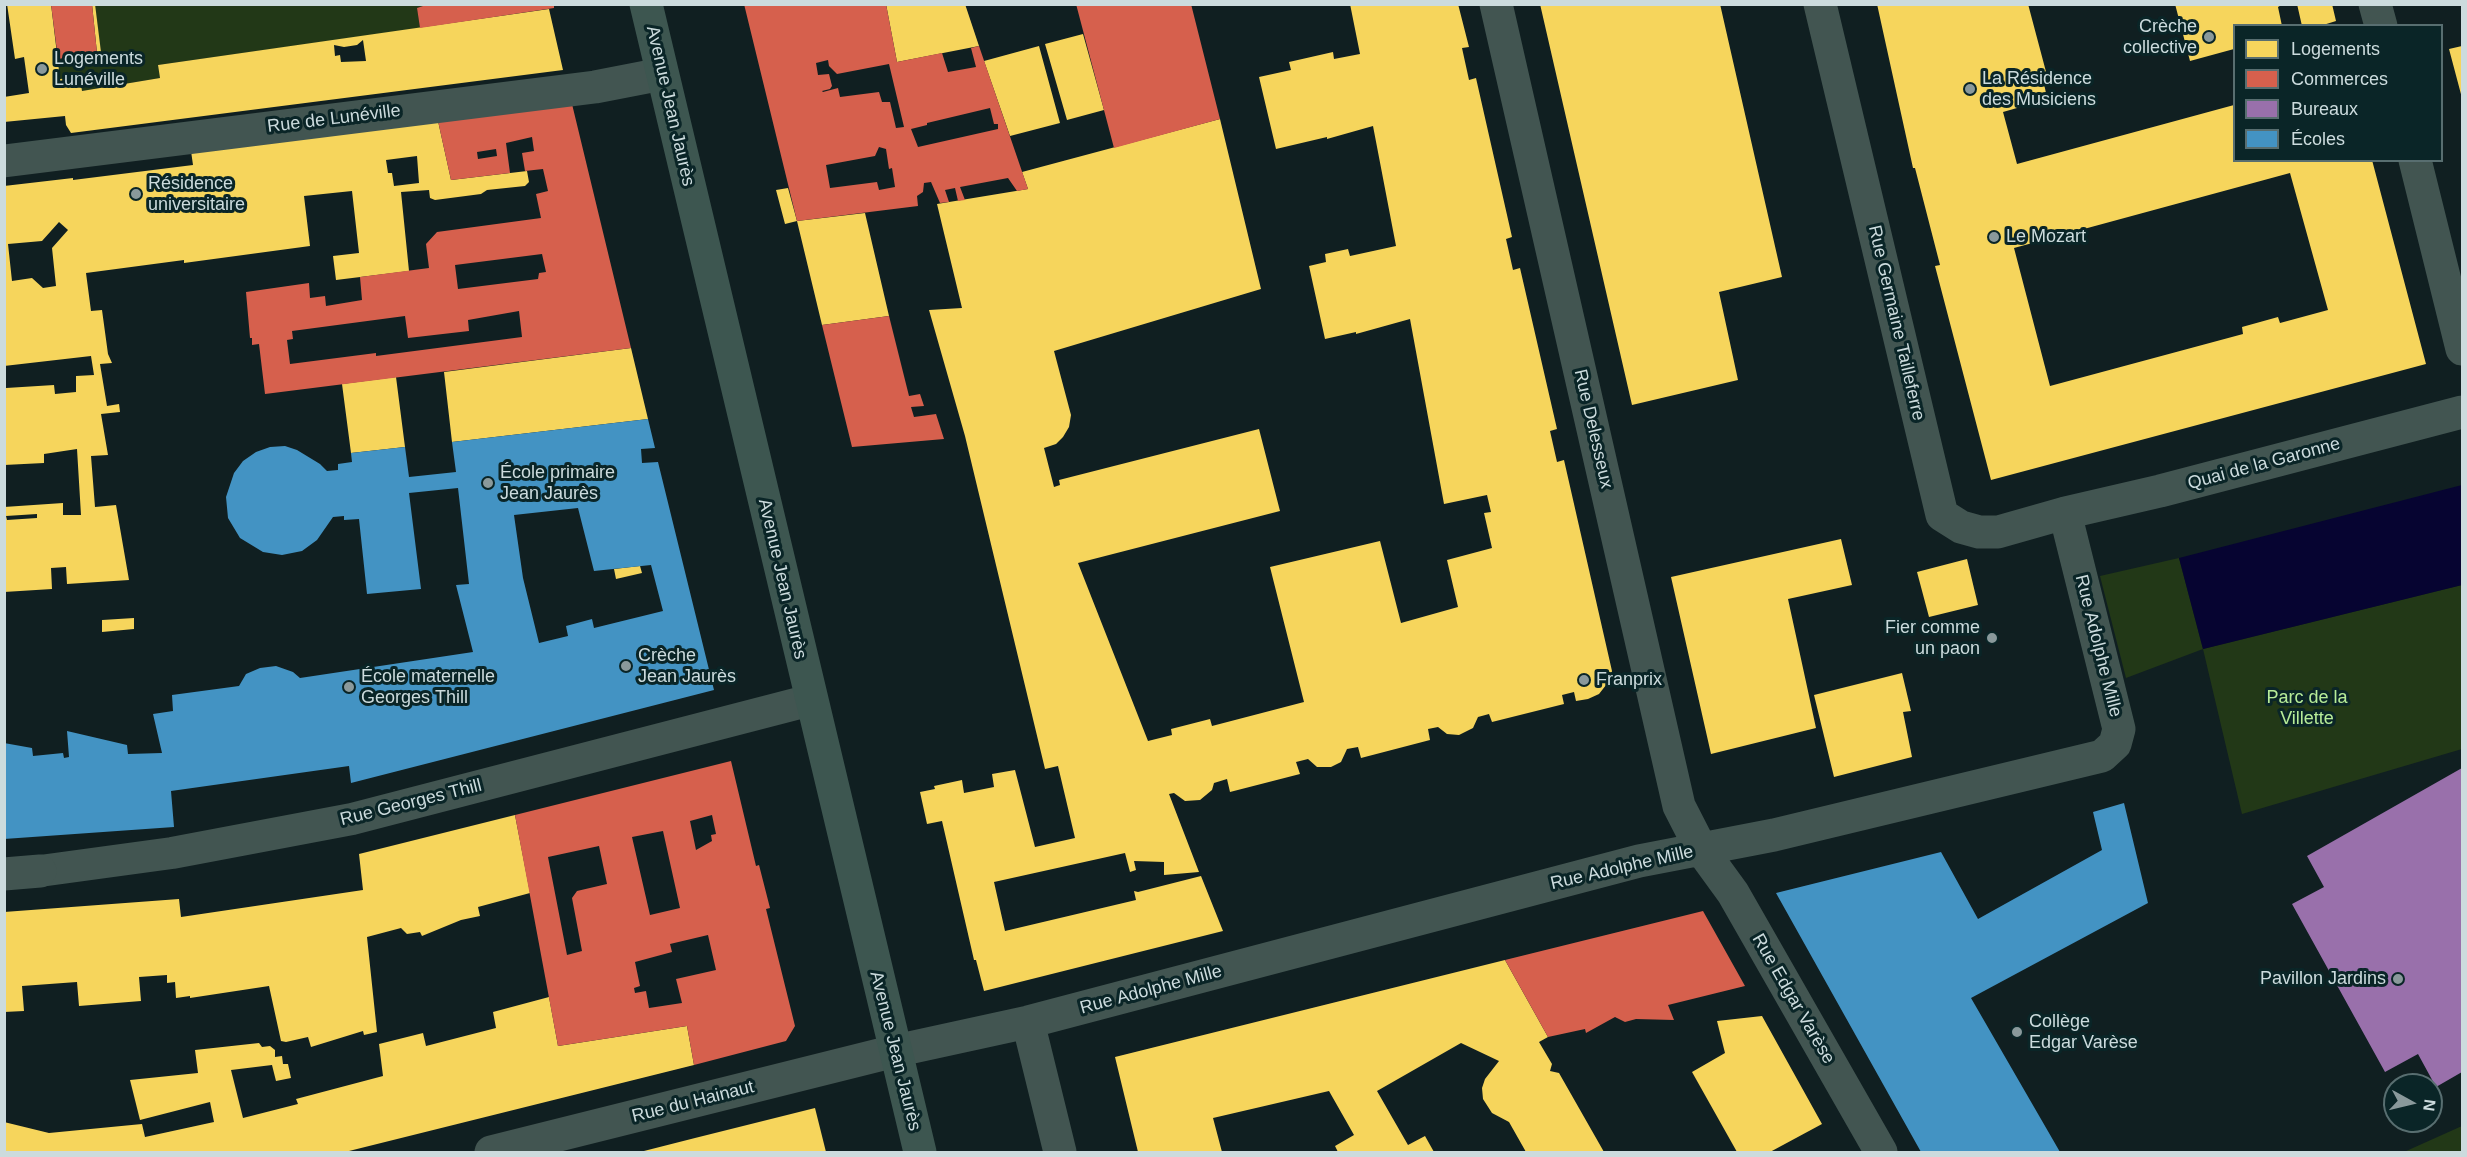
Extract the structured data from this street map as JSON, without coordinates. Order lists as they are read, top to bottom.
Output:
{
  "streets": {
    "main road": ["Avenue Jean Jaurès"],
    "street": [
      "Rue de Lunéville",
      "Rue Germaine Tailleferre",
      "Rue Delesseux",
      "Quai de la Garonne",
      "Rue Adolphe Mille",
      "Rue Georges Thill",
      "Rue Edgar Varèse",
      "Rue du Hainaut"
    ]
  },
  "crossings": [
    ["Avenue Jean Jaurès", "Rue de Lunéville"],
    ["Avenue Jean Jaurès", "Rue Adolphe Mille"],
    ["Avenue Jean Jaurès", "Rue Georges Thill"],
    ["Avenue Jean Jaurès", "Rue du Hainaut"],
    ["Rue Germaine Tailleferre", "Quai de la Garonne"],
    ["Rue Germaine Tailleferre", "Rue Adolphe Mille"],
    ["Rue Delesseux", "Rue Adolphe Mille"],
    ["Rue Delesseux", "Rue Edgar Varèse"],
    ["Quai de la Garonne", "Rue Adolphe Mille"],
    ["Rue Adolphe Mille", "Rue Edgar Varèse"],
    ["Rue Adolphe Mille", "Rue du Hainaut"]
  ],
  "parks": ["Parc de la Villette"],
  "places": [
    "Crèche collective",
    "Logements Lunéville",
    "La Résidence des Musiciens",
    "Résidence universitaire",
    "Le Mozart",
    "École primaire Jean Jaurès",
    "Fier comme un paon",
    "Crèche Jean Jaurès",
    "Franprix",
    "École maternelle Georges Thill",
    "Pavillon Jardins",
    "Collège Edgar Varèse"
  ],
  "legend": [
    "Logements",
    "Commerces",
    "Bureaux",
    "Écoles"
  ],
  "north": "right"
}
